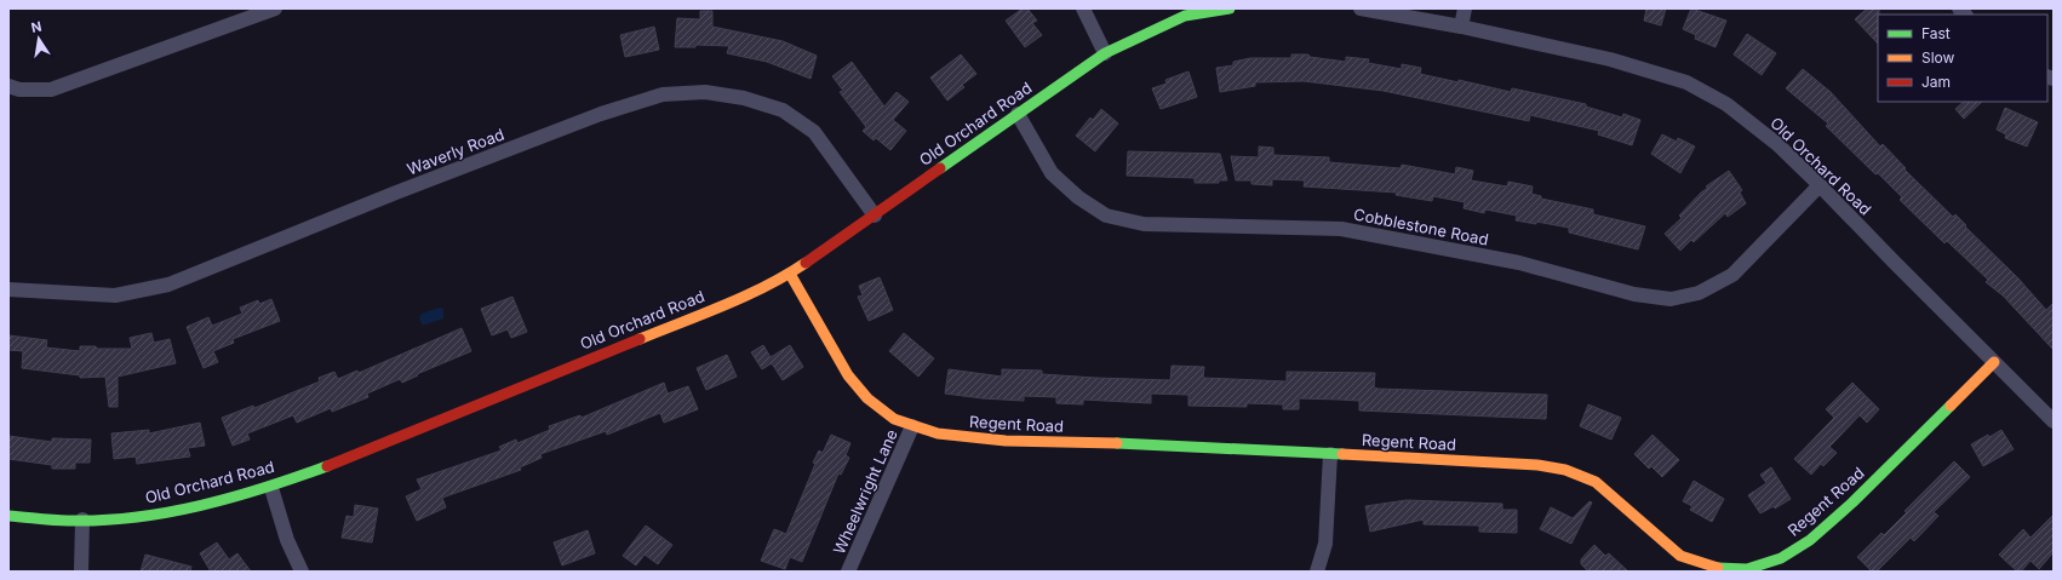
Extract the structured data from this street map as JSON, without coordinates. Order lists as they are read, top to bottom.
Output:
{
  "streets": {
    "street": [
      "Old Orchard Road",
      "Waverly Road",
      "Cobblestone Road",
      "Regent Road",
      "Wheelwright Lane"
    ]
  },
  "crossings": [
    ["Old Orchard Road", "Waverly Road"],
    ["Old Orchard Road", "Cobblestone Road"],
    ["Old Orchard Road", "Regent Road"],
    ["Regent Road", "Wheelwright Lane"]
  ],
  "legend": ["Fast", "Slow", "Jam"],
  "north": "top"
}
